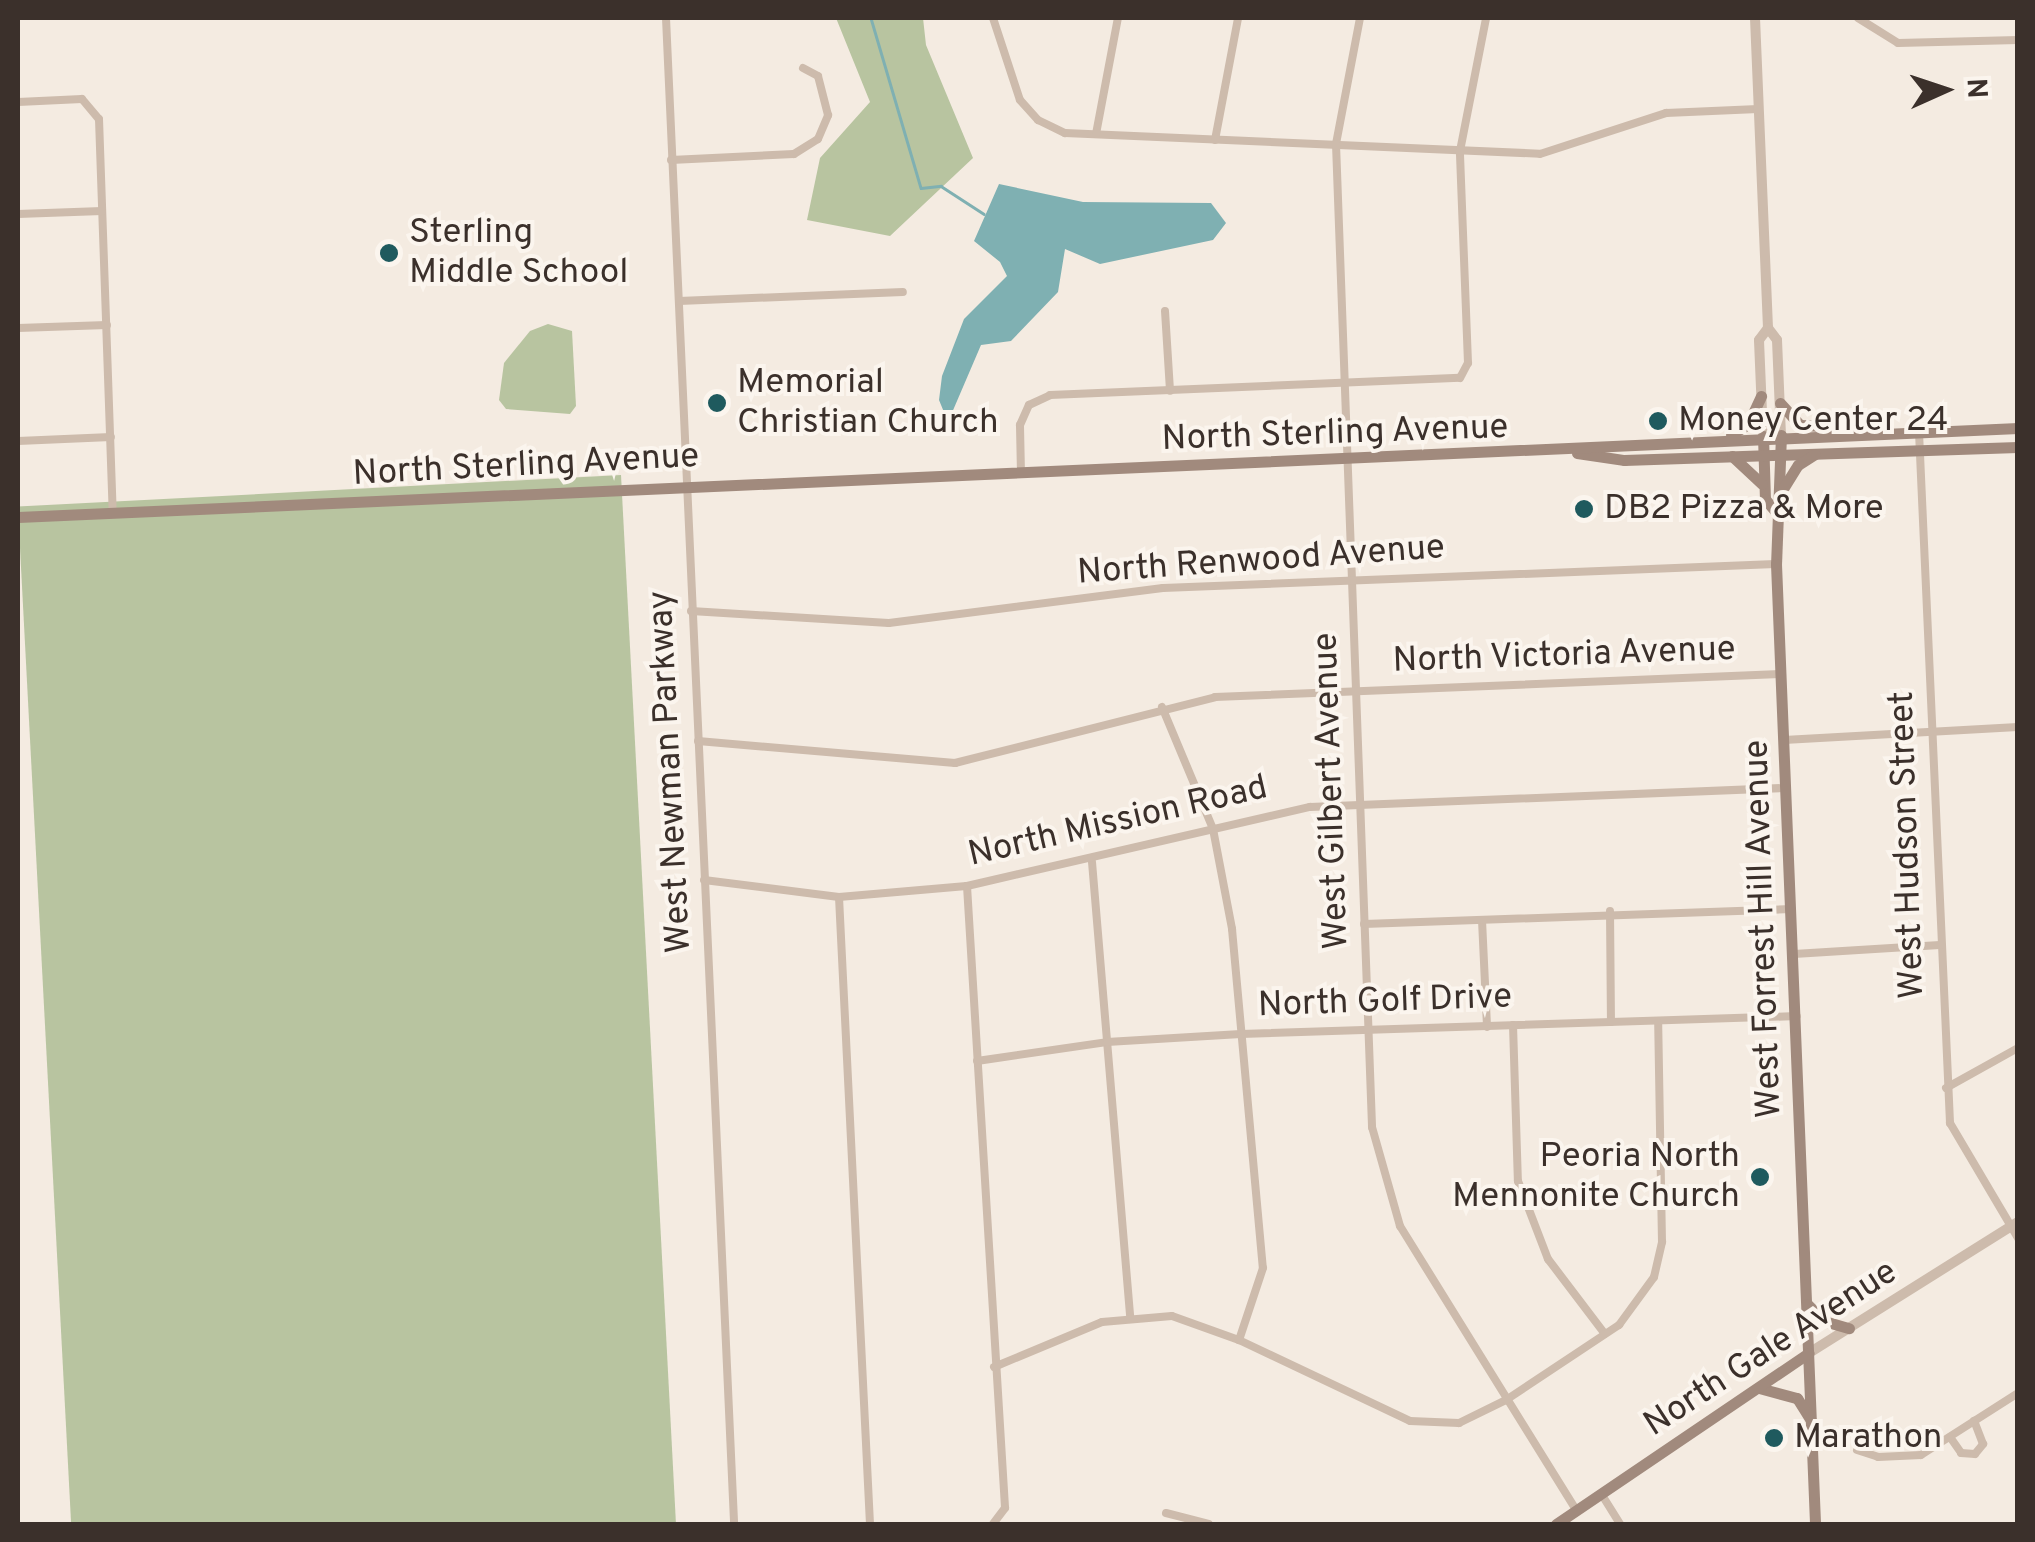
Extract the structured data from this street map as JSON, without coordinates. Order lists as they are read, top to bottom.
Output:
{
  "streets": {
    "main road": ["North Sterling Avenue", "West Forrest Hill Avenue", "North Gale Avenue"],
    "street": [
      "North Renwood Avenue",
      "North Victoria Avenue",
      "West Newman Parkway",
      "West Gilbert Avenue",
      "North Mission Road",
      "West Hudson Street",
      "North Golf Drive"
    ]
  },
  "crossings": [
    ["North Sterling Avenue", "West Newman Parkway"],
    ["North Sterling Avenue", "West Gilbert Avenue"],
    ["North Sterling Avenue", "West Hudson Street"],
    ["North Sterling Avenue", "West Forrest Hill Avenue"],
    ["North Renwood Avenue", "West Newman Parkway"],
    ["North Renwood Avenue", "West Gilbert Avenue"],
    ["North Renwood Avenue", "West Forrest Hill Avenue"],
    ["North Victoria Avenue", "West Newman Parkway"],
    ["North Victoria Avenue", "West Gilbert Avenue"],
    ["North Victoria Avenue", "West Forrest Hill Avenue"],
    ["West Newman Parkway", "North Mission Road"],
    ["West Gilbert Avenue", "North Mission Road"],
    ["West Gilbert Avenue", "North Golf Drive"],
    ["West Gilbert Avenue", "North Gale Avenue"],
    ["North Mission Road", "West Forrest Hill Avenue"],
    ["West Hudson Street", "North Gale Avenue"],
    ["West Forrest Hill Avenue", "North Golf Drive"],
    ["West Forrest Hill Avenue", "North Gale Avenue"]
  ],
  "places": [
    "Sterling Middle School",
    "Memorial Christian Church",
    "Money Center 24",
    "DB2 Pizza & More",
    "Peoria North Mennonite Church",
    "Marathon"
  ],
  "north": "right"
}
